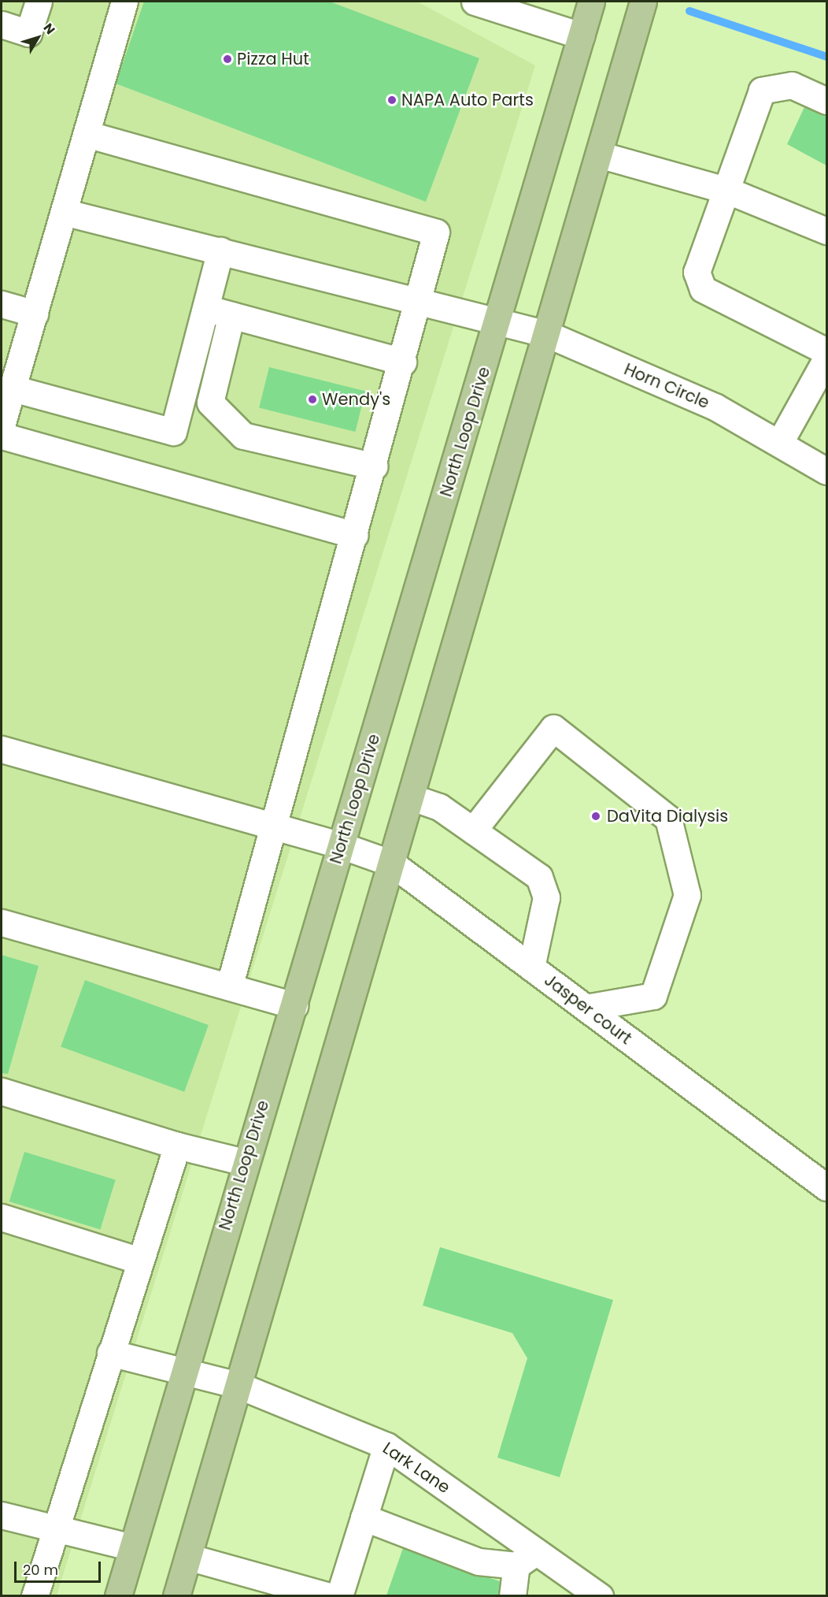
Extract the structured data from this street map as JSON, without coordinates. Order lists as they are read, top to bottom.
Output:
{
  "streets": {
    "main road": ["North Loop Drive"],
    "street": ["Horn Circle", "Jasper court", "Lark Lane"]
  },
  "crossings": [
    ["Horn Circle", "North Loop Drive"],
    ["North Loop Drive", "Jasper court"],
    ["North Loop Drive", "Lark Lane"]
  ],
  "places": [
    "Pizza Hut",
    "NAPA Auto Parts",
    "Wendy's",
    "DaVita Dialysis"
  ],
  "scale_bar": "20 m",
  "north": "top right"
}
